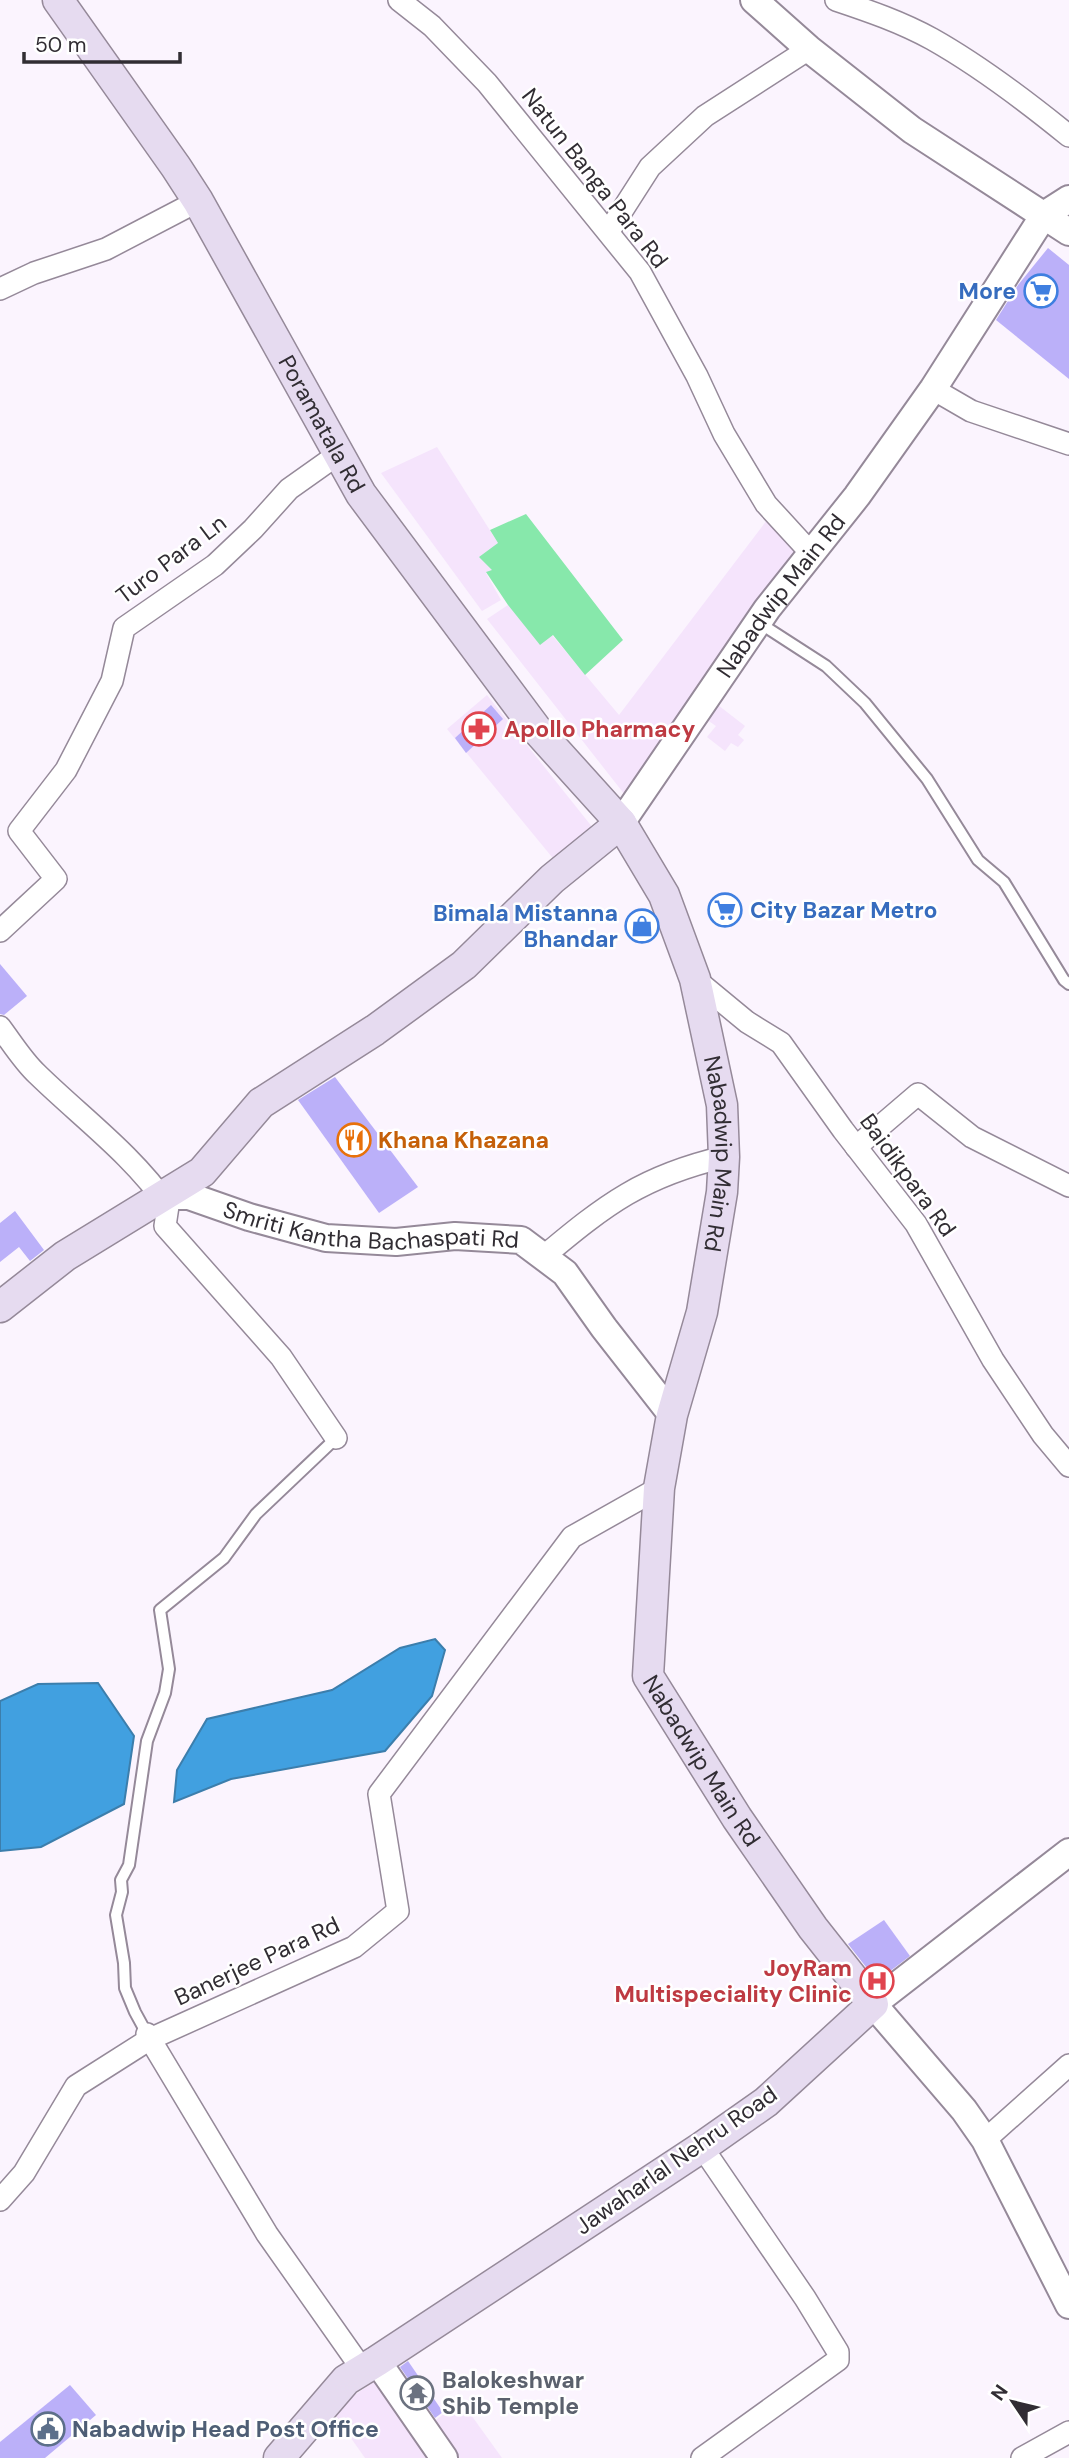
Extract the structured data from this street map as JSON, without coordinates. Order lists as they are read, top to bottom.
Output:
{
  "streets": {
    "main road": ["Poramatala Rd", "Nabadwip Main Rd", "Jawaharlal Nehru Road"],
    "street": [
      "Natun Banga Para Rd",
      "Turo Para Ln",
      "Baidikpara Rd",
      "Smriti Kantha Bachaspati Rd",
      "Banerjee Para Rd"
    ]
  },
  "crossings": [
    ["Natun Banga Para Rd", "Nabadwip Main Rd"],
    ["Poramatala Rd", "Turo Para Ln"],
    ["Poramatala Rd", "Nabadwip Main Rd"],
    ["Nabadwip Main Rd", "Baidikpara Rd"],
    ["Nabadwip Main Rd", "Smriti Kantha Bachaspati Rd"],
    ["Nabadwip Main Rd", "Banerjee Para Rd"],
    ["Nabadwip Main Rd", "Jawaharlal Nehru Road"]
  ],
  "places": {
    "supermarket": ["More", "City Bazar Metro"],
    "pharmacy": ["Apollo Pharmacy"],
    "shop": ["Bimala Mistanna Bhandar"],
    "restaurant": ["Khana Khazana"],
    "hospital": ["JoyRam Multispeciality Clinic"],
    "temple": ["Balokeshwar Shib Temple"],
    "public building": ["Nabadwip Head Post Office"]
  },
  "scale_bar": "50 m",
  "north": "top left"
}
